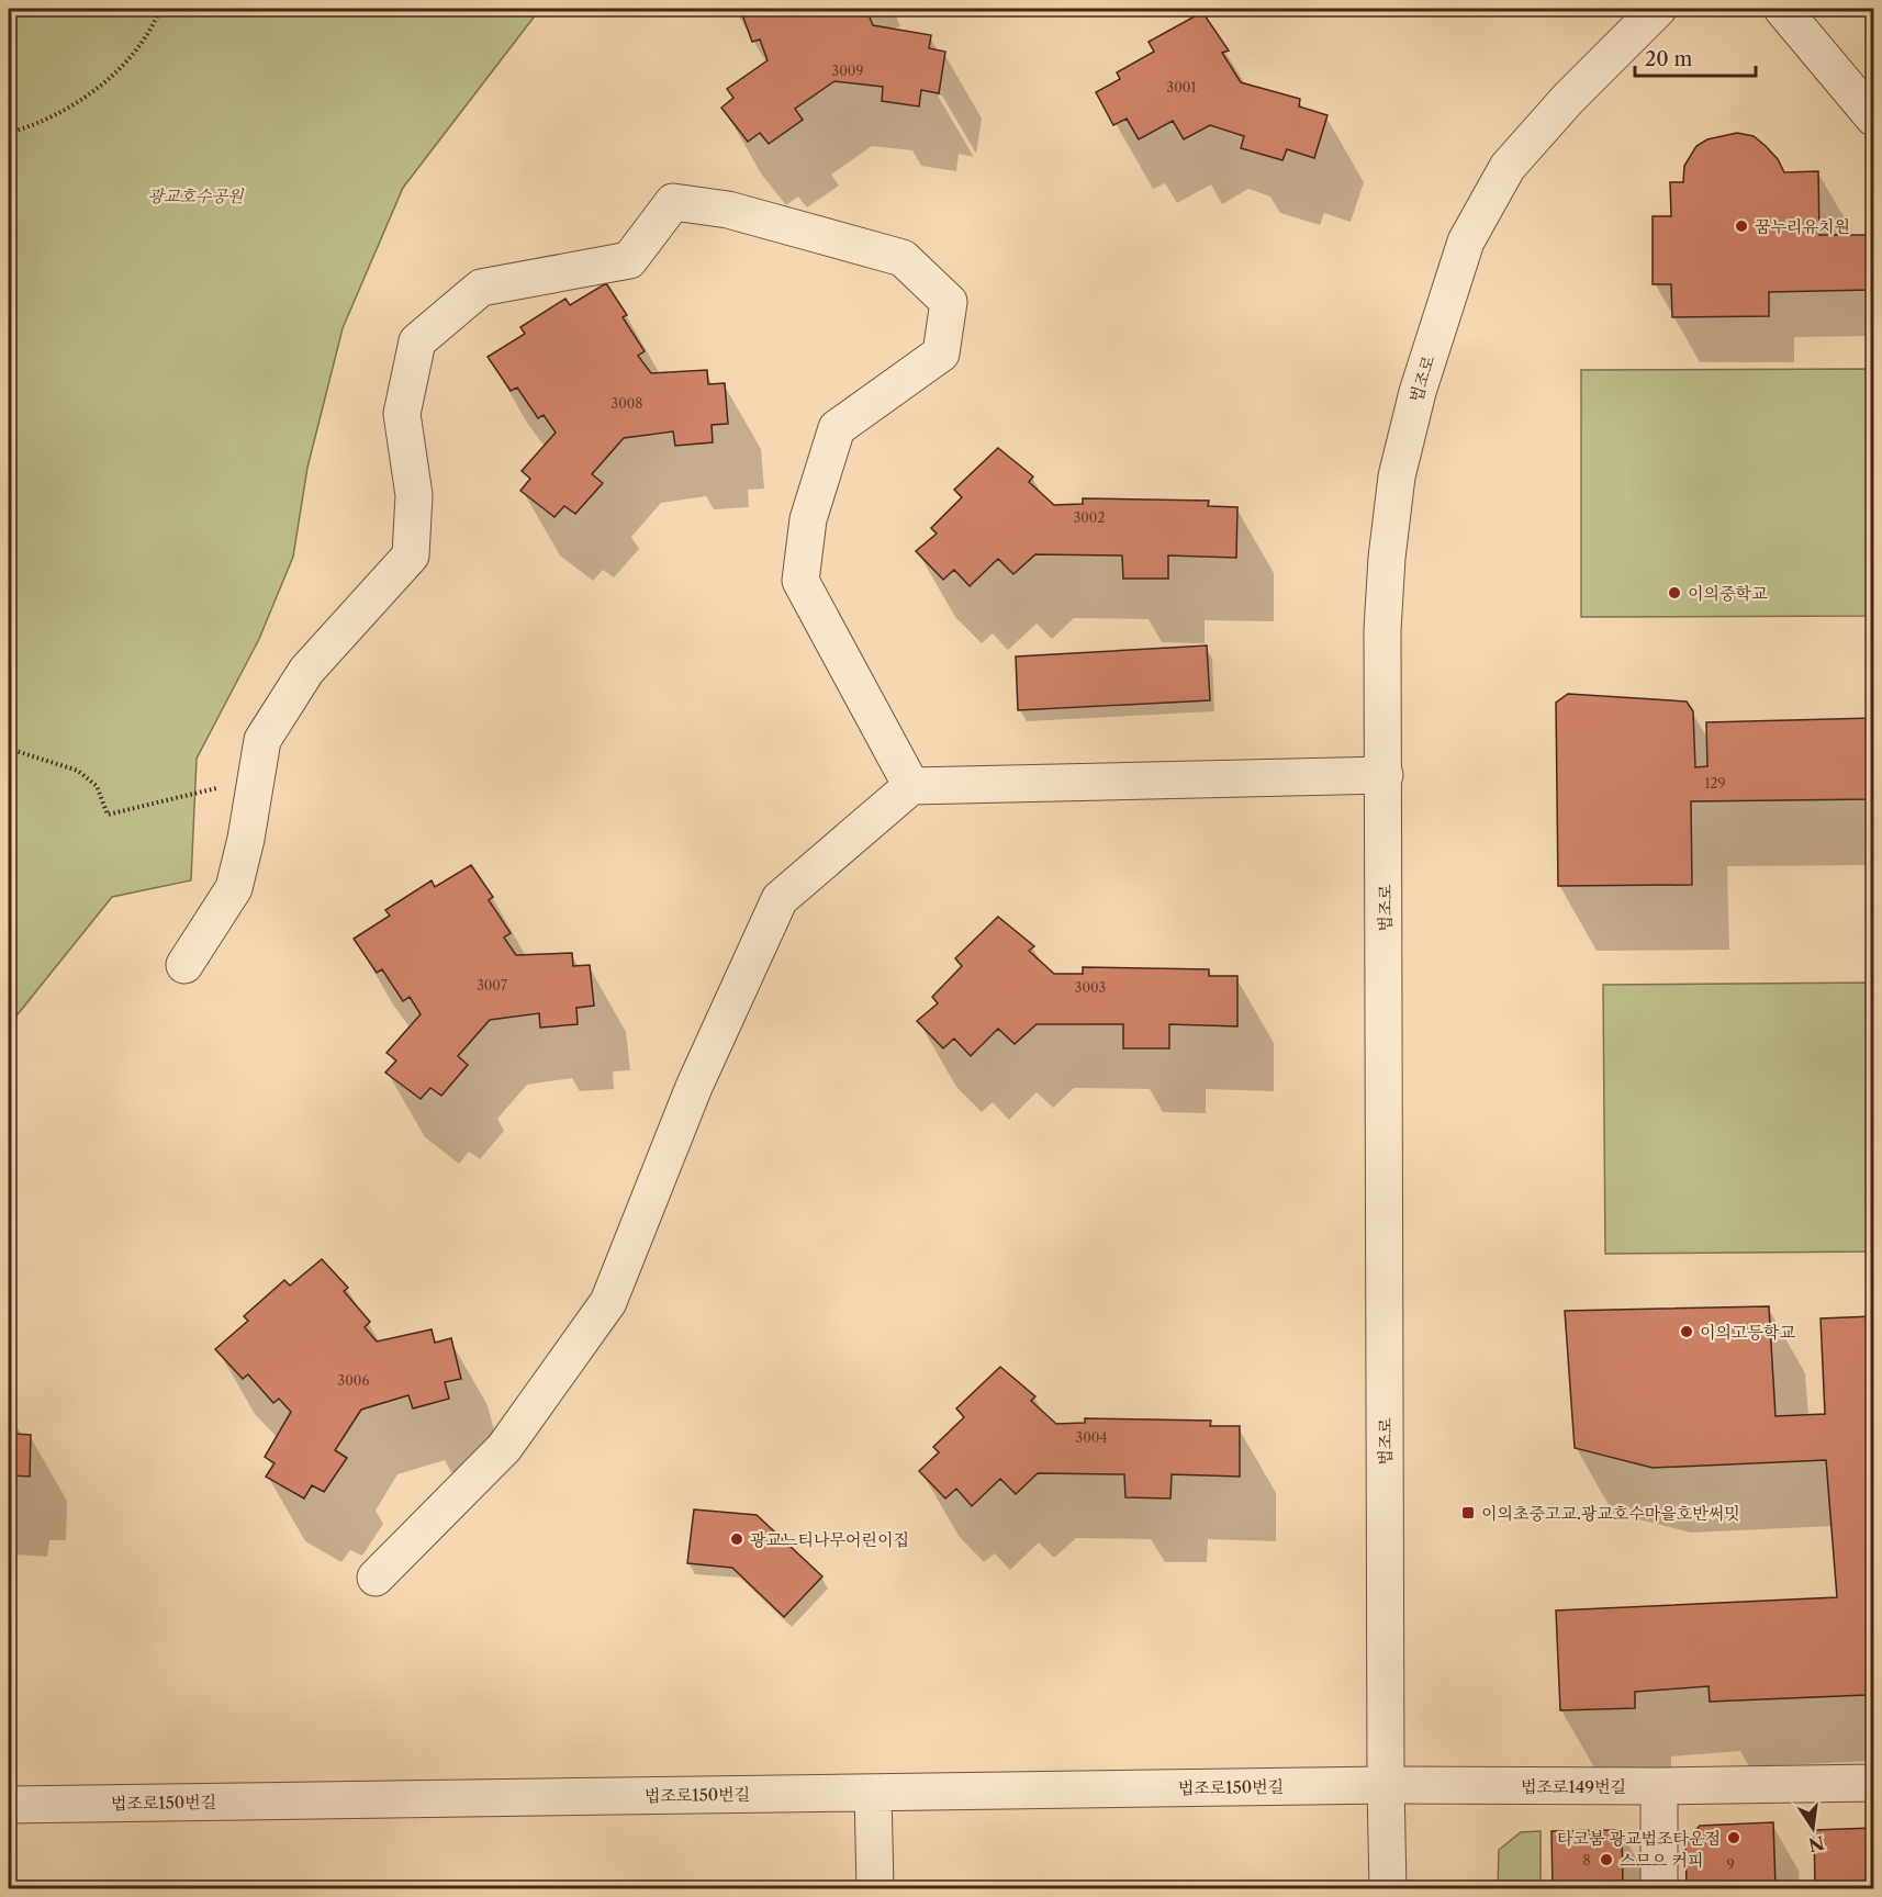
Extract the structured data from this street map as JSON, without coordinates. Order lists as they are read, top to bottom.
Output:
{
  "streets": {
    "street": ["법조로", "법조로149번길", "법조로150번길"]
  },
  "crossings": [
    ["법조로", "법조로149번길"],
    ["법조로", "법조로150번길"],
    ["법조로149번길", "법조로150번길"]
  ],
  "parks": ["광교호수공원"],
  "places": {
    "other": [
      "꿈누리유치원",
      "이의중학교",
      "이의고등학교",
      "광교느티나무어린이집",
      "타코붐 광교법조타운점",
      "스므으 커피"
    ],
    "transit": ["이의초중고교.광교호수마을호반써밋"]
  },
  "house_numbers": [
    "3009",
    "3001",
    "3008",
    "3002",
    "129",
    "3007",
    "3003",
    "3006",
    "3004",
    "8",
    "9"
  ],
  "scale_bar": "20 m",
  "north": "bottom"
}
